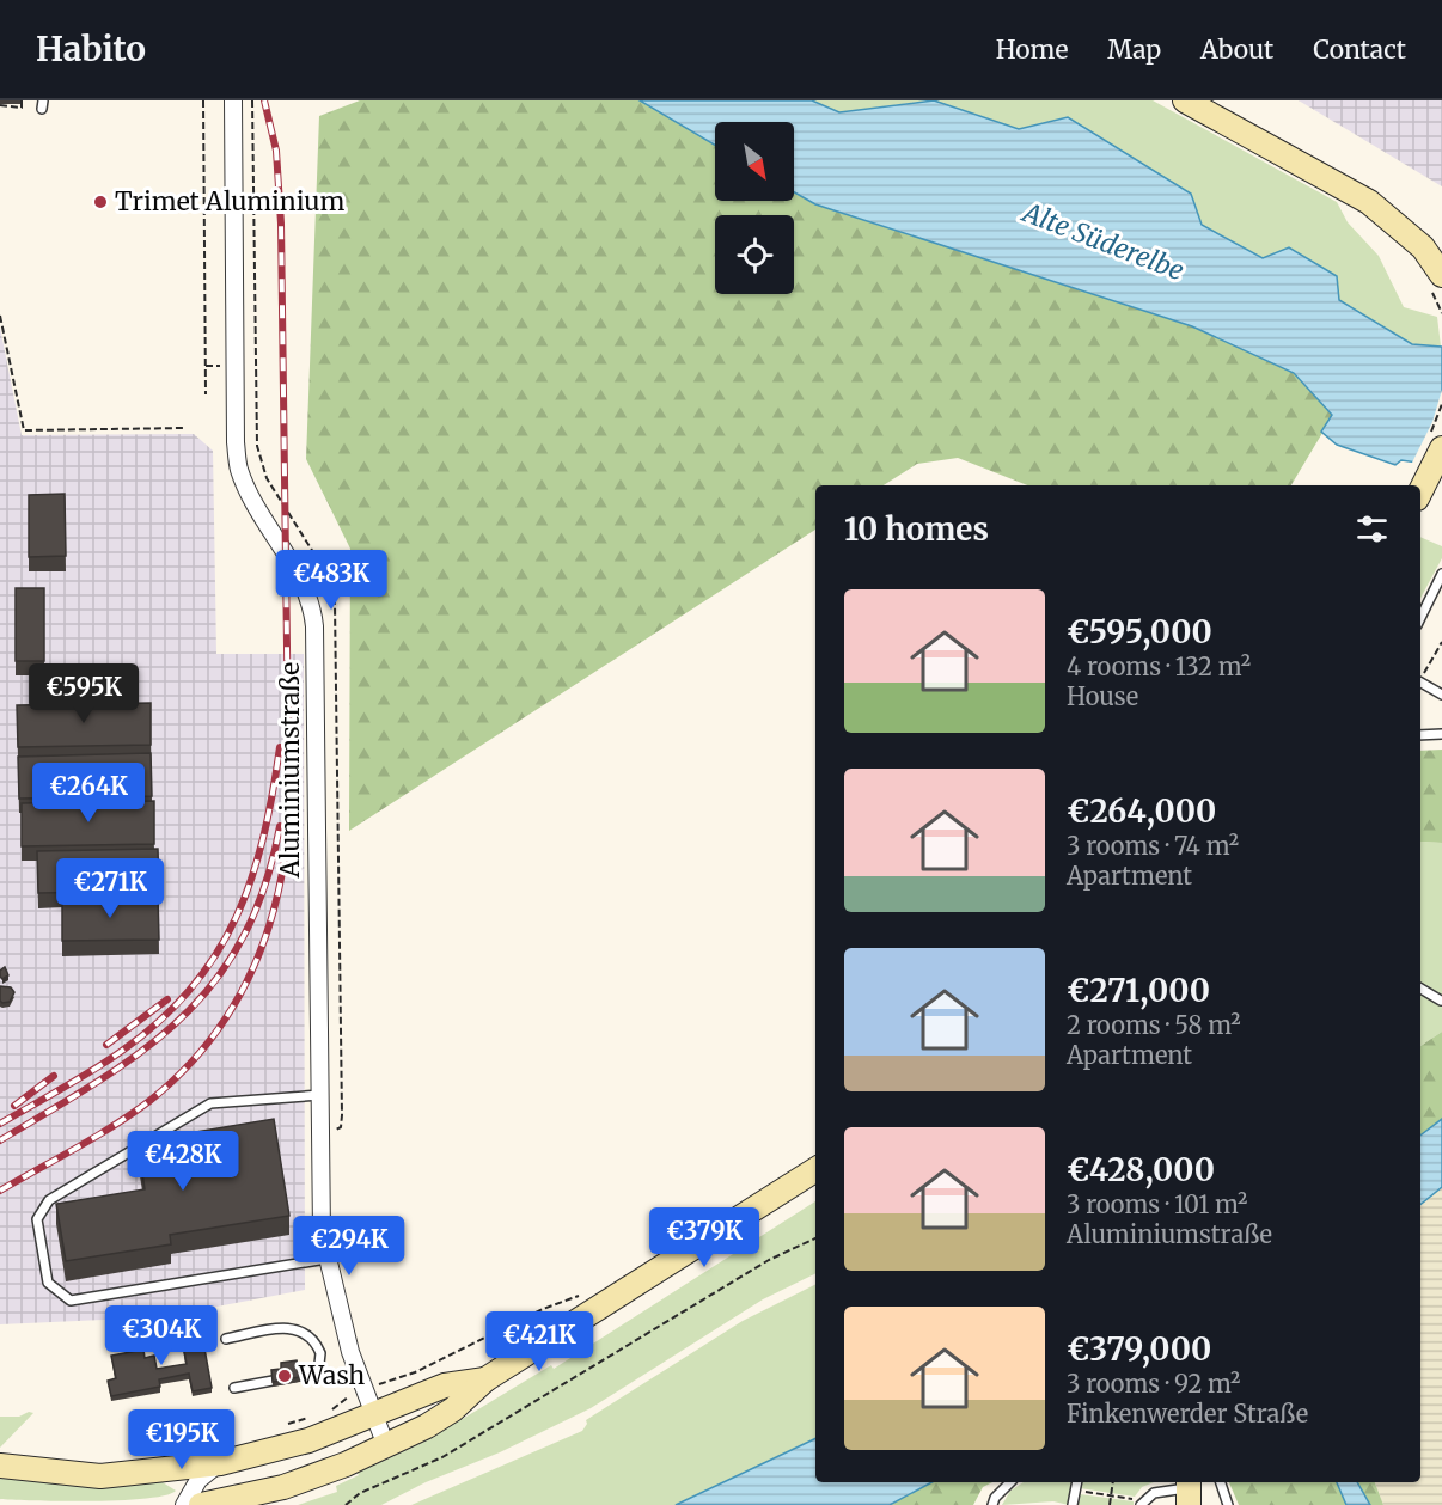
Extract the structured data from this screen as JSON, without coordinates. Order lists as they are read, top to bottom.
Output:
{
  "streets": {
    "street": ["Aluminiumstraße"]
  },
  "water": ["Alte Süderelbe"],
  "places": ["Trimet Aluminium", "Wash"],
  "north": "bottom right",
  "page": {
    "header": "Habito",
    "nav": [
      "Home",
      "Map",
      "About",
      "Contact"
    ],
    "heading": "10 homes",
    "price": [
      "€483K",
      "€595K",
      "€264K",
      "€271K",
      "€428K",
      "€379K",
      "€294K",
      "€304K",
      "€421K",
      "€195K"
    ],
    "list": [
      {
        "name": "€595,000",
        "note": "4 rooms · 132 m² · House"
      },
      {
        "name": "€264,000",
        "note": "3 rooms · 74 m² · Apartment"
      },
      {
        "name": "€271,000",
        "note": "2 rooms · 58 m² · Apartment"
      },
      {
        "name": "€428,000",
        "note": "3 rooms · 101 m² · Aluminiumstraße"
      },
      {
        "name": "€379,000",
        "note": "3 rooms · 92 m² · Finkenwerder Straße"
      }
    ]
  }
}
